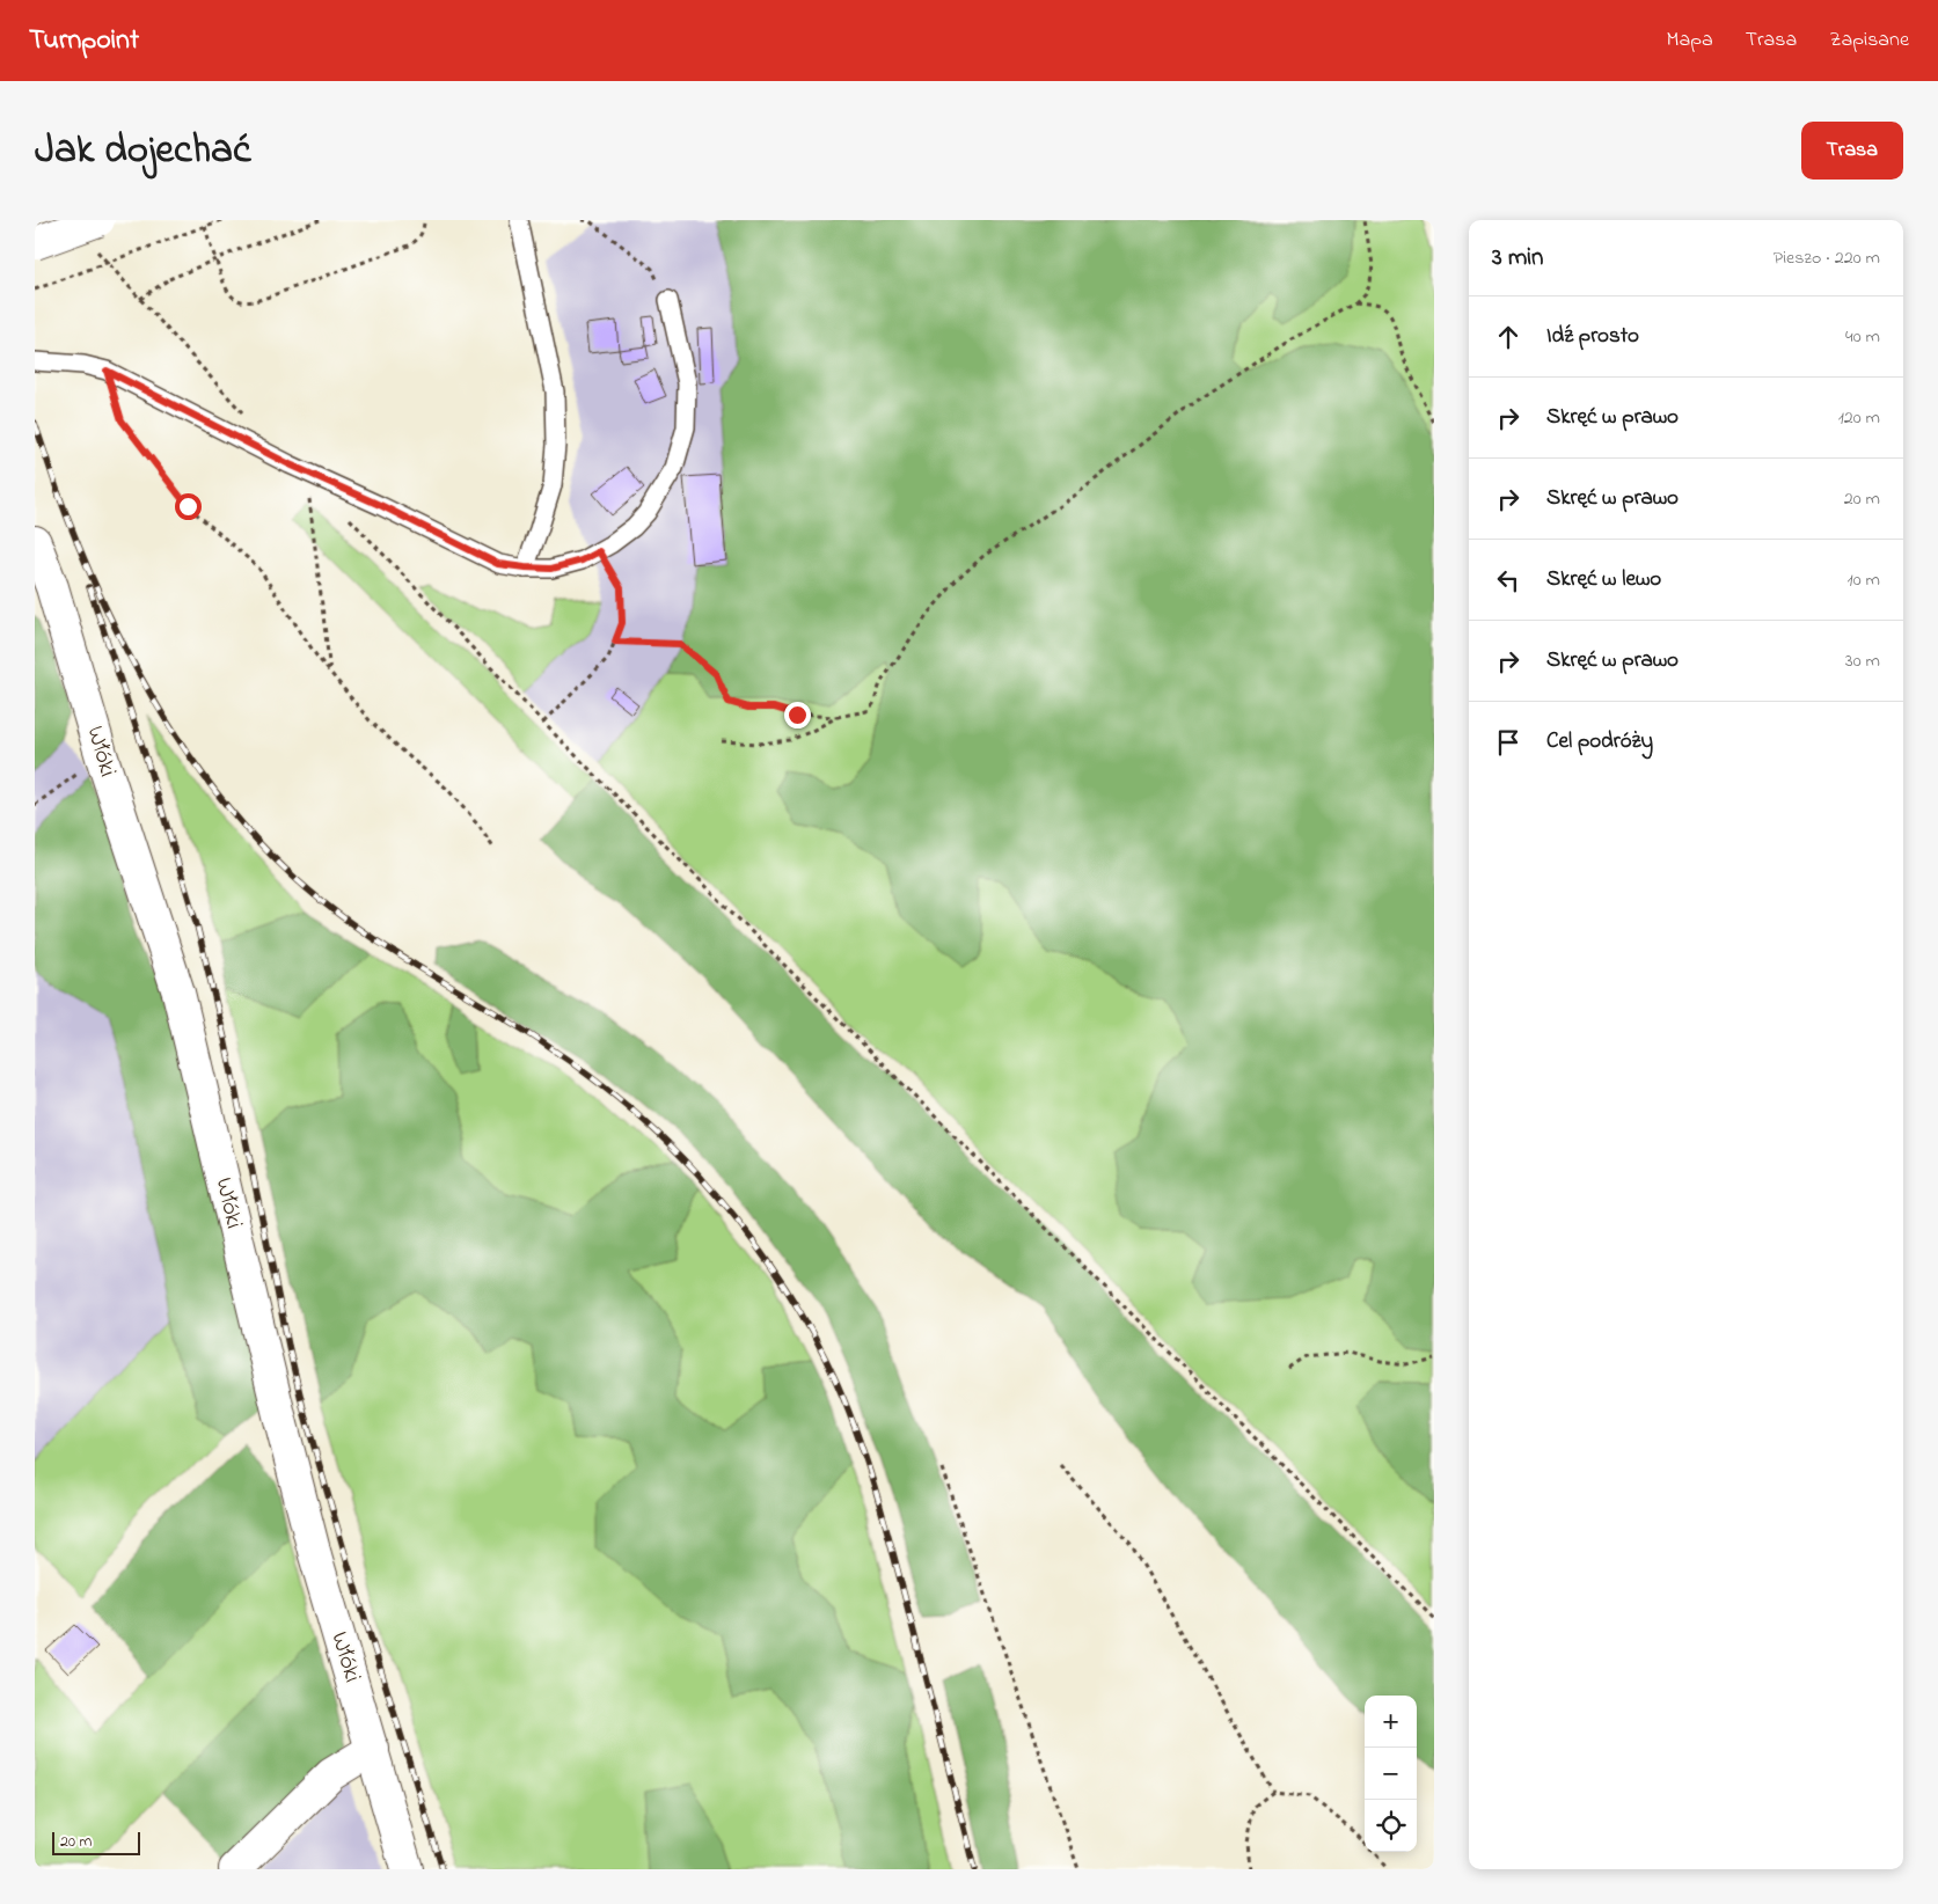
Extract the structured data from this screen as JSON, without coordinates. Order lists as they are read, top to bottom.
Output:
{
  "streets": {
    "main road": ["Włóki"]
  },
  "scale_bar": "20 m",
  "page": {
    "header": "Turnpoint",
    "nav": ["Mapa", "Trasa", "Zapisane"],
    "title": "Jak dojechać",
    "buttons": "Trasa",
    "heading": ["3 min", "Pieszo · 220 m"],
    "list": [
      ["Idź prosto", "40 m"],
      ["Skręć w prawo", "120 m"],
      ["Skręć w prawo", "20 m"],
      ["Skręć w lewo", "10 m"],
      ["Skręć w prawo", "30 m"],
      "Cel podróży"
    ],
    "map_buttons": ["+", "−"],
    "scale": "20 m"
  }
}
